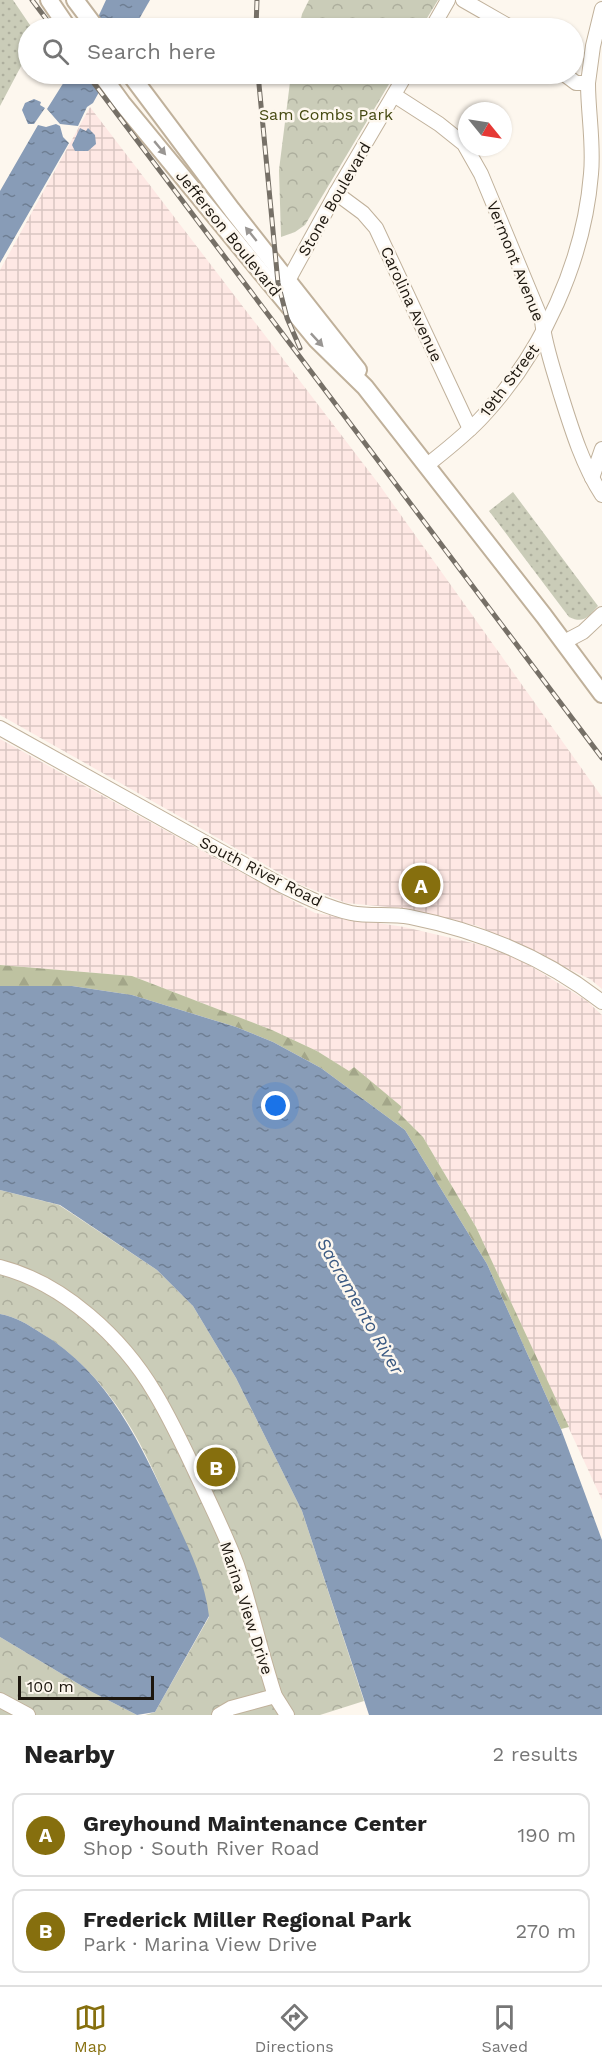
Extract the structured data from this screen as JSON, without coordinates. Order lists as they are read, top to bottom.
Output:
{
  "streets": {
    "main road": ["Jefferson Boulevard"],
    "street": [
      "Stone Boulevard",
      "Vermont Avenue",
      "Carolina Avenue",
      "19th Street",
      "South River Road",
      "Marina View Drive"
    ]
  },
  "crossings": [
    ["Stone Boulevard", "Jefferson Boulevard"],
    ["Stone Boulevard", "Vermont Avenue"],
    ["Stone Boulevard", "Carolina Avenue"],
    ["Jefferson Boulevard", "19th Street"],
    ["Vermont Avenue", "19th Street"],
    ["Carolina Avenue", "19th Street"]
  ],
  "water": ["Sacramento River"],
  "parks": ["Sam Combs Park"],
  "scale_bar": "100 m",
  "north": "bottom right",
  "page": {
    "search": "Search here",
    "pins": ["A", "B"],
    "scale": "100 m",
    "heading": ["Nearby", "2 results"],
    "list": [
      {
        "mark": "A",
        "name": "Greyhound Maintenance Center",
        "note": "Shop · South River Road",
        "value": "190 m"
      },
      {
        "mark": "B",
        "name": "Frederick Miller Regional Park",
        "note": "Park · Marina View Drive",
        "value": "270 m"
      }
    ],
    "nav": ["Map", "Directions", "Saved"]
  }
}
